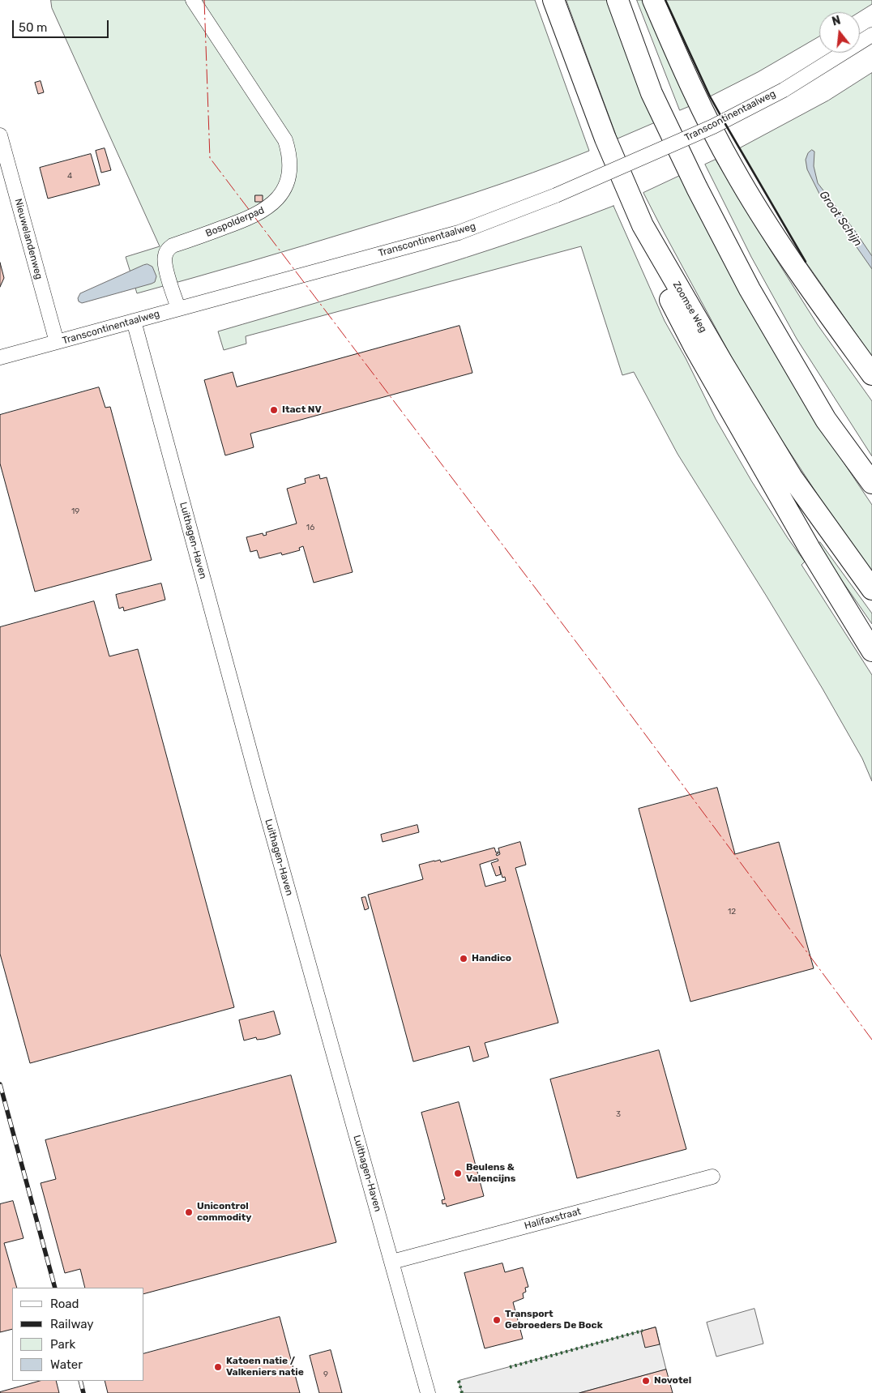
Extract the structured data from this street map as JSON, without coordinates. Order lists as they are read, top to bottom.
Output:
{
  "streets": {
    "highway": ["Zoomse Weg"],
    "street": [
      "Transcontinentaalweg",
      "Bospolderpad",
      "Nieuwelandenweg",
      "Luithagen-Haven",
      "Halifaxstraat"
    ]
  },
  "crossings": [
    ["Transcontinentaalweg", "Bospolderpad"],
    ["Transcontinentaalweg", "Nieuwelandenweg"],
    ["Transcontinentaalweg", "Luithagen-Haven"],
    ["Luithagen-Haven", "Halifaxstraat"]
  ],
  "water": ["Groot Schijn"],
  "places": [
    "Itact NV",
    "Handico",
    "Beulens & Valencijns",
    "Unicontrol commodity",
    "Transport Gebroeders De Bock",
    "Katoen natie / Valkeniers natie",
    "Novotel"
  ],
  "house_numbers": [
    "4",
    "19",
    "16",
    "12",
    "3",
    "9"
  ],
  "legend": [
    "Road",
    "Railway",
    "Park",
    "Water"
  ],
  "scale_bar": "50 m",
  "north": "top"
}
